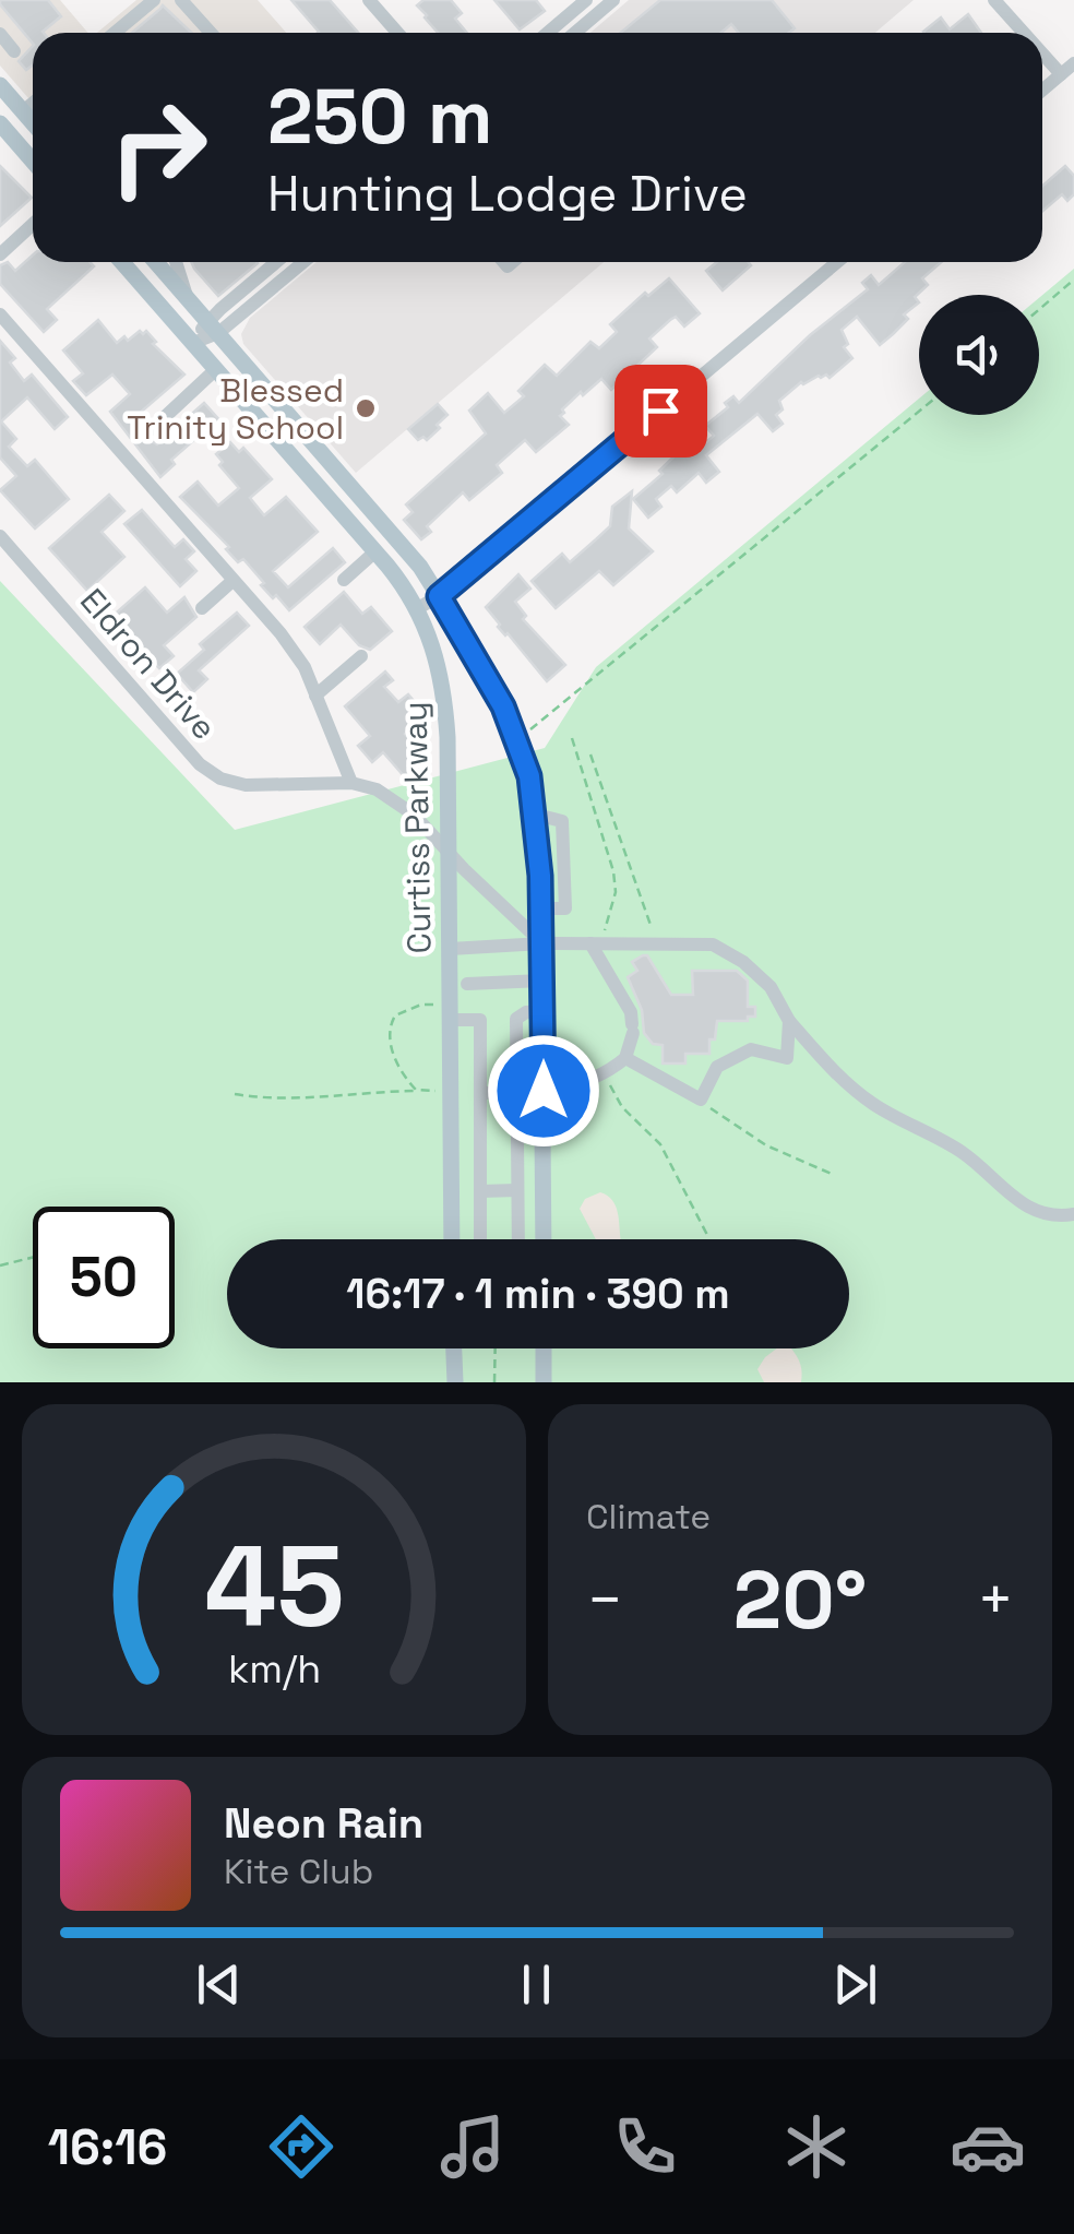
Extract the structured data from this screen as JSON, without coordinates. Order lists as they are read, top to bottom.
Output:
{
  "streets": {
    "main road": ["Curtiss Parkway"],
    "street": ["Eldron Drive"]
  },
  "crossings": [
    ["Eldron Drive", "Curtiss Parkway"]
  ],
  "places": ["Blessed Trinity School"],
  "page": {
    "turn": ["250 m", "Hunting Lodge Drive"],
    "limit": "50",
    "trip": "16:17 · 1 min · 390 m",
    "tile": "Climate",
    "heat": ["−", "20°", "+"],
    "song": ["Neon Rain", "Kite Club"],
    "tabs": "16:16",
    "gauge": ["45", "km/h"]
  }
}
